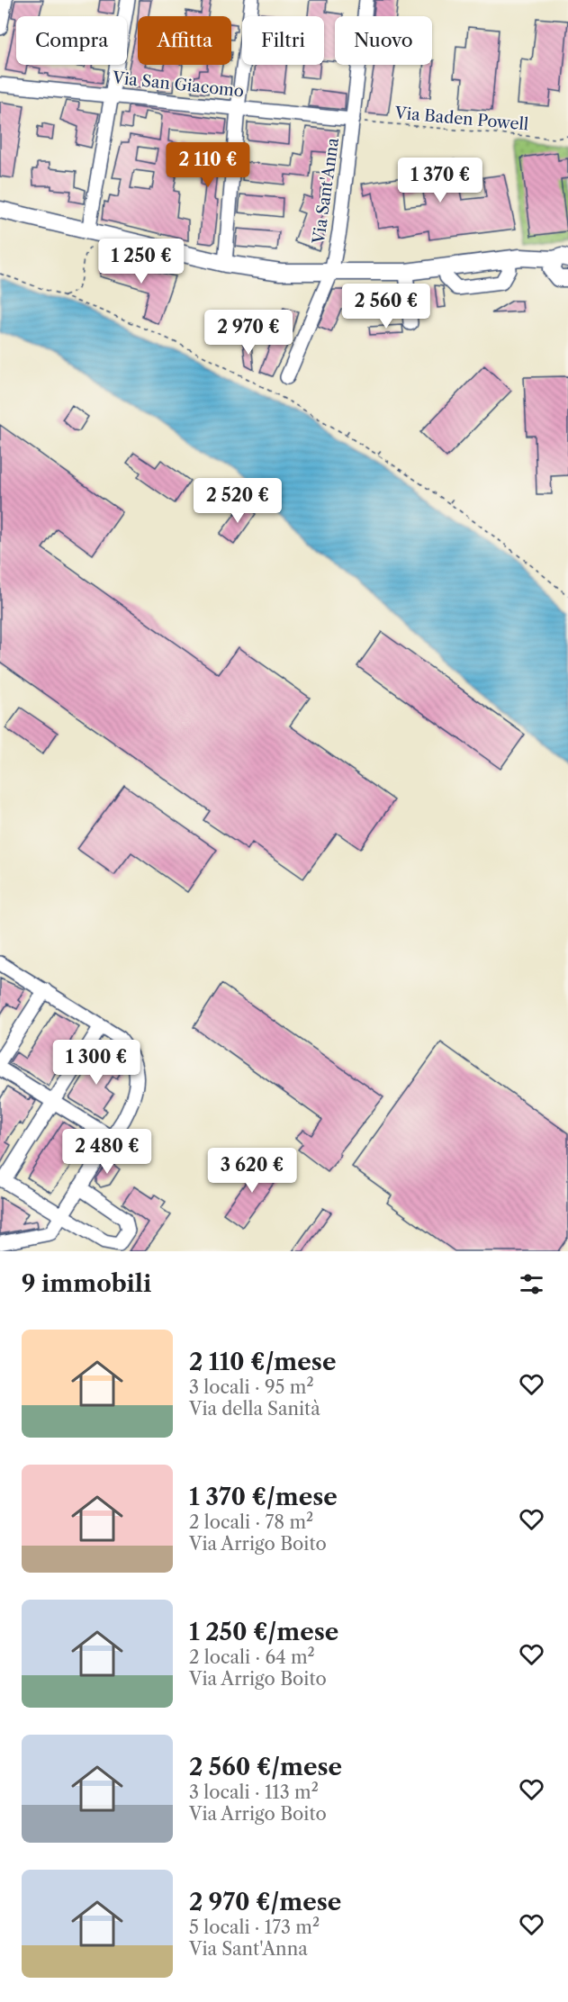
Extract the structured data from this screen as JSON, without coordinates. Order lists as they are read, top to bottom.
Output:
{
  "streets": {
    "street": ["Via San Giacomo", "Via Sant'Anna"],
    "path": ["Via Baden Powell"]
  },
  "crossings": [
    ["Via San Giacomo", "Via Baden Powell"],
    ["Via San Giacomo", "Via Sant'Anna"],
    ["Via Baden Powell", "Via Sant'Anna"]
  ],
  "page": {
    "chip": [
      "Compra",
      "Affitta",
      "Filtri",
      "Nuovo"
    ],
    "price": [
      "2 110 €",
      "1 370 €",
      "1 250 €",
      "2 560 €",
      "2 970 €",
      "2 520 €",
      "1 300 €",
      "2 480 €",
      "3 620 €"
    ],
    "heading": "9 immobili",
    "list": [
      {
        "name": "2 110 €/mese",
        "note": "3 locali · 95 m² · Via della Sanità"
      },
      {
        "name": "1 370 €/mese",
        "note": "2 locali · 78 m² · Via Arrigo Boito"
      },
      {
        "name": "1 250 €/mese",
        "note": "2 locali · 64 m² · Via Arrigo Boito"
      },
      {
        "name": "2 560 €/mese",
        "note": "3 locali · 113 m² · Via Arrigo Boito"
      },
      {
        "name": "2 970 €/mese",
        "note": "5 locali · 173 m² · Via Sant'Anna"
      }
    ]
  }
}
